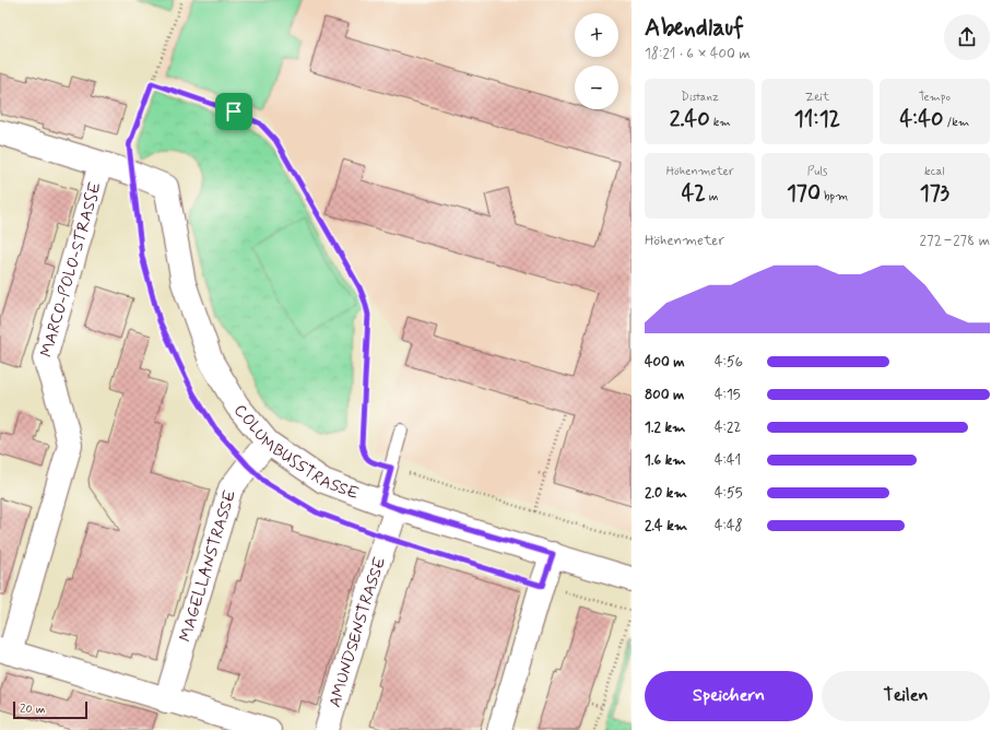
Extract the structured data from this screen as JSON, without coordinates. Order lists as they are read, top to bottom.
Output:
{
  "streets": {
    "street": [
      "MARCO-POLO-STRASSE",
      "COLUMBUSSTRASSE",
      "MAGELLANSTRASSE",
      "AMUNDSENSTRASSE"
    ]
  },
  "crossings": [
    ["COLUMBUSSTRASSE", "MAGELLANSTRASSE"],
    ["COLUMBUSSTRASSE", "AMUNDSENSTRASSE"]
  ],
  "scale_bar": "20 m",
  "page": {
    "heading": ["Abendlauf", "18:21 · 6 × 400 m"],
    "map_buttons": ["+", "−"],
    "stats": [
      ["Distanz", "2.40 km"],
      ["Zeit", "11:12"],
      ["Tempo", "4:40 /km"],
      ["Höhenmeter", "42 m"],
      ["Puls", "170 bpm"],
      ["kcal", "173"]
    ],
    "chart": ["Höhenmeter", "272–278 m"],
    "list": [
      {
        "name": "400 m",
        "note": "4:56"
      },
      {
        "name": "800 m",
        "note": "4:15"
      },
      {
        "name": "1.2 km",
        "note": "4:22"
      },
      {
        "name": "1.6 km",
        "note": "4:41"
      },
      {
        "name": "2.0 km",
        "note": "4:55"
      },
      {
        "name": "2.4 km",
        "note": "4:48"
      }
    ],
    "buttons": ["Speichern", "Teilen"],
    "scale": "20 m"
  }
}
